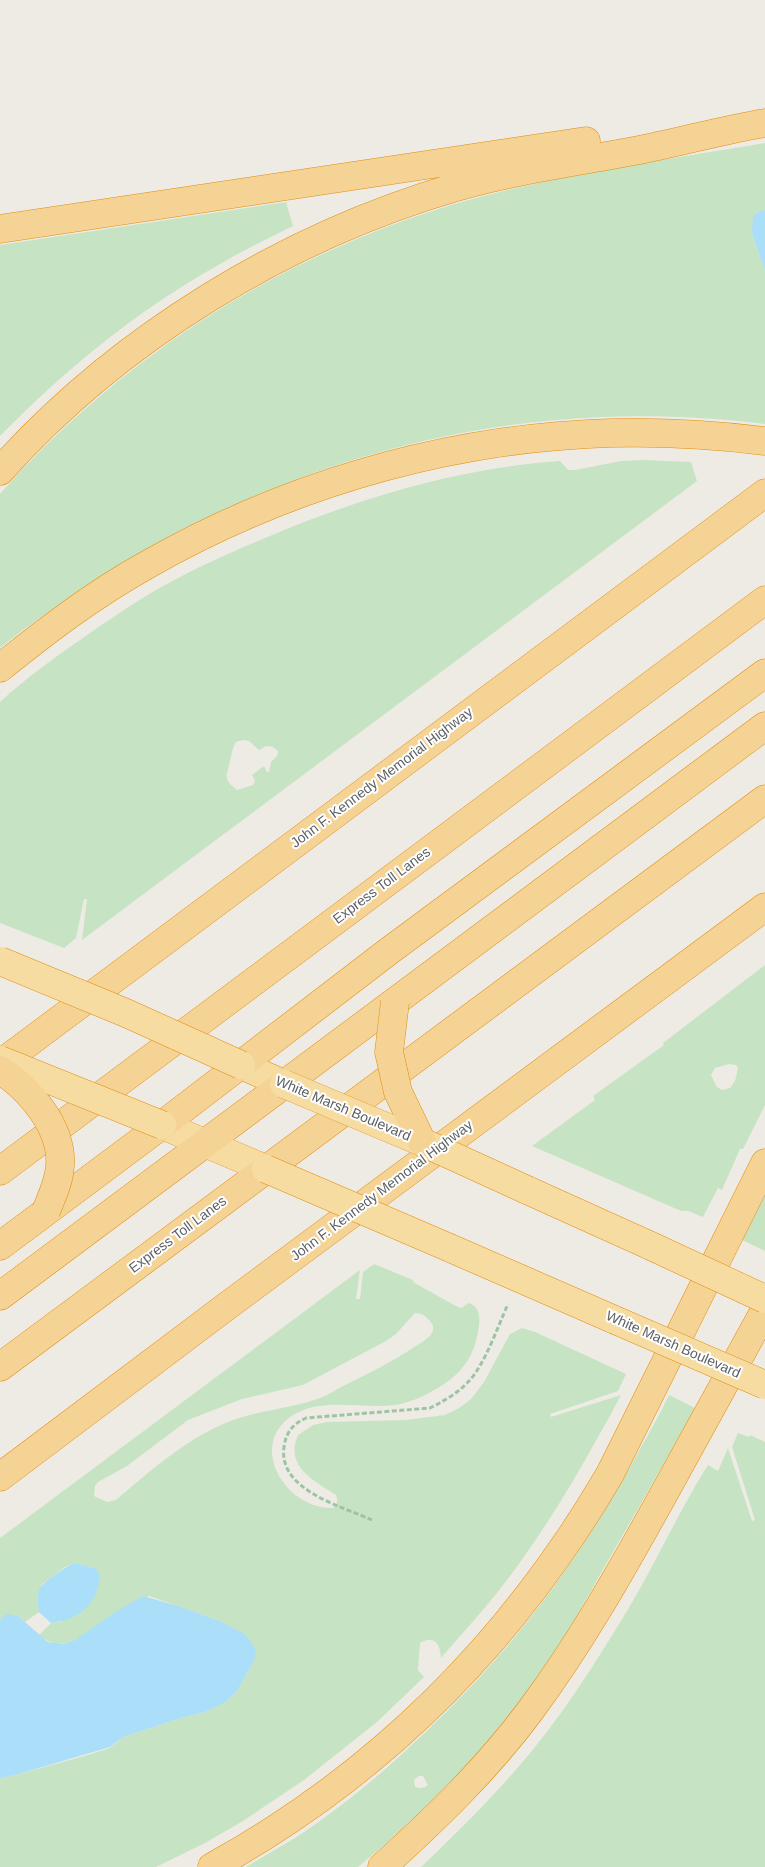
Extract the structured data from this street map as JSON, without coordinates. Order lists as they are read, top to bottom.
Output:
{
  "streets": {
    "highway": ["John F. Kennedy Memorial Highway", "Express Toll Lanes", "White Marsh Boulevard"]
  },
  "crossings": [
    ["John F. Kennedy Memorial Highway", "White Marsh Boulevard"]
  ]
}
